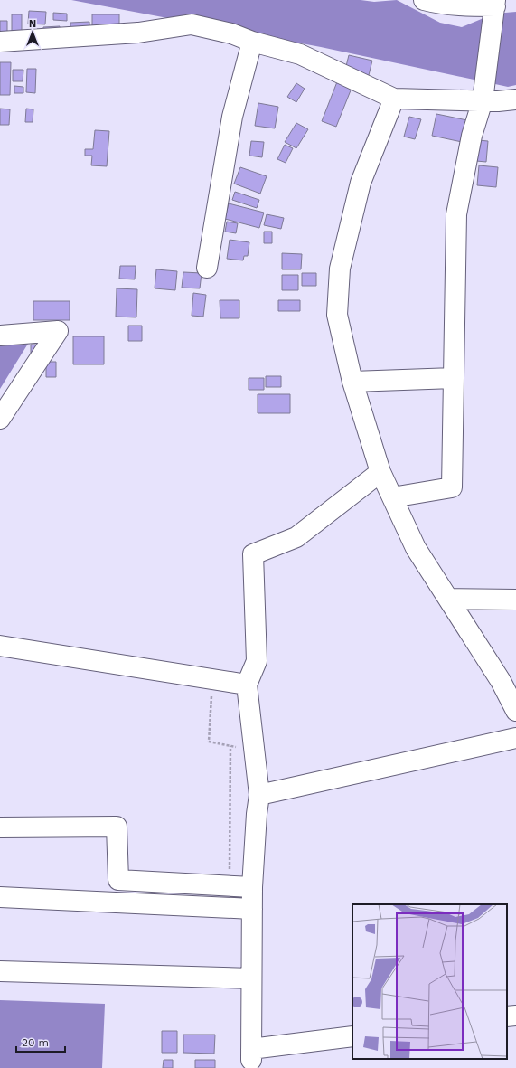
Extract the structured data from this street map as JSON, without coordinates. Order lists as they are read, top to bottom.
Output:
{
  "scale_bar": "20 m",
  "north": "top"
}
